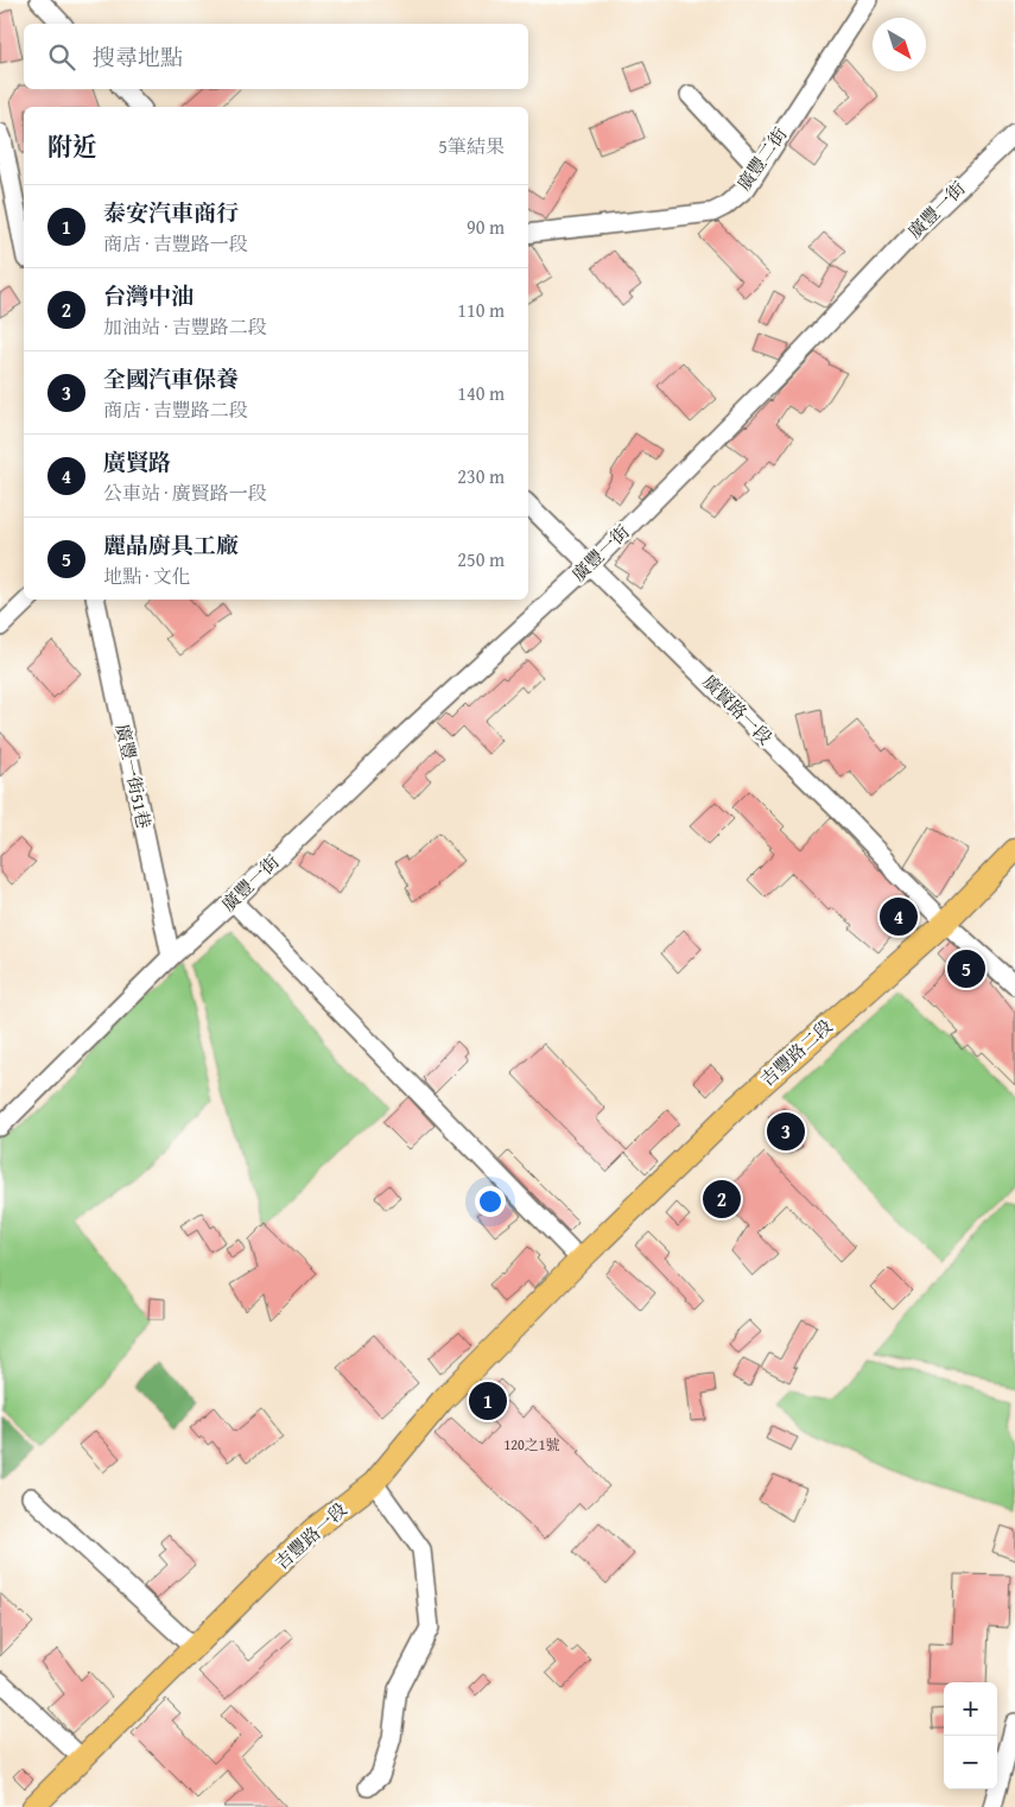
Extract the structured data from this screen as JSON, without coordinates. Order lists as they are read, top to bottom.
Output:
{
  "streets": {
    "main road": ["吉豐路二段", "吉豐路一段"],
    "street": [
      "廣豐二街",
      "廣豐一街",
      "廣賢路一段",
      "廣豐一街51巷"
    ]
  },
  "crossings": [
    ["廣豐一街", "廣賢路一段"],
    ["廣豐一街", "廣豐一街51巷"],
    ["廣賢路一段", "吉豐路二段"],
    ["吉豐路二段", "吉豐路一段"]
  ],
  "house_numbers": ["120之1號"],
  "north": "bottom right",
  "page": {
    "search": "搜尋地點",
    "heading": ["附近", "5筆結果"],
    "list": [
      {
        "mark": "1",
        "name": "泰安汽車商行",
        "note": "商店 · 吉豐路一段",
        "value": "90 m"
      },
      {
        "mark": "2",
        "name": "台灣中油",
        "note": "加油站 · 吉豐路二段",
        "value": "110 m"
      },
      {
        "mark": "3",
        "name": "全國汽車保養",
        "note": "商店 · 吉豐路二段",
        "value": "140 m"
      },
      {
        "mark": "4",
        "name": "廣賢路",
        "note": "公車站 · 廣賢路一段",
        "value": "230 m"
      },
      {
        "mark": "5",
        "name": "麗晶廚具工廠",
        "note": "地點 · 文化",
        "value": "250 m"
      }
    ],
    "pins": [
      "4",
      "5",
      "3",
      "2",
      "1"
    ],
    "map_buttons": ["+", "−"]
  }
}
